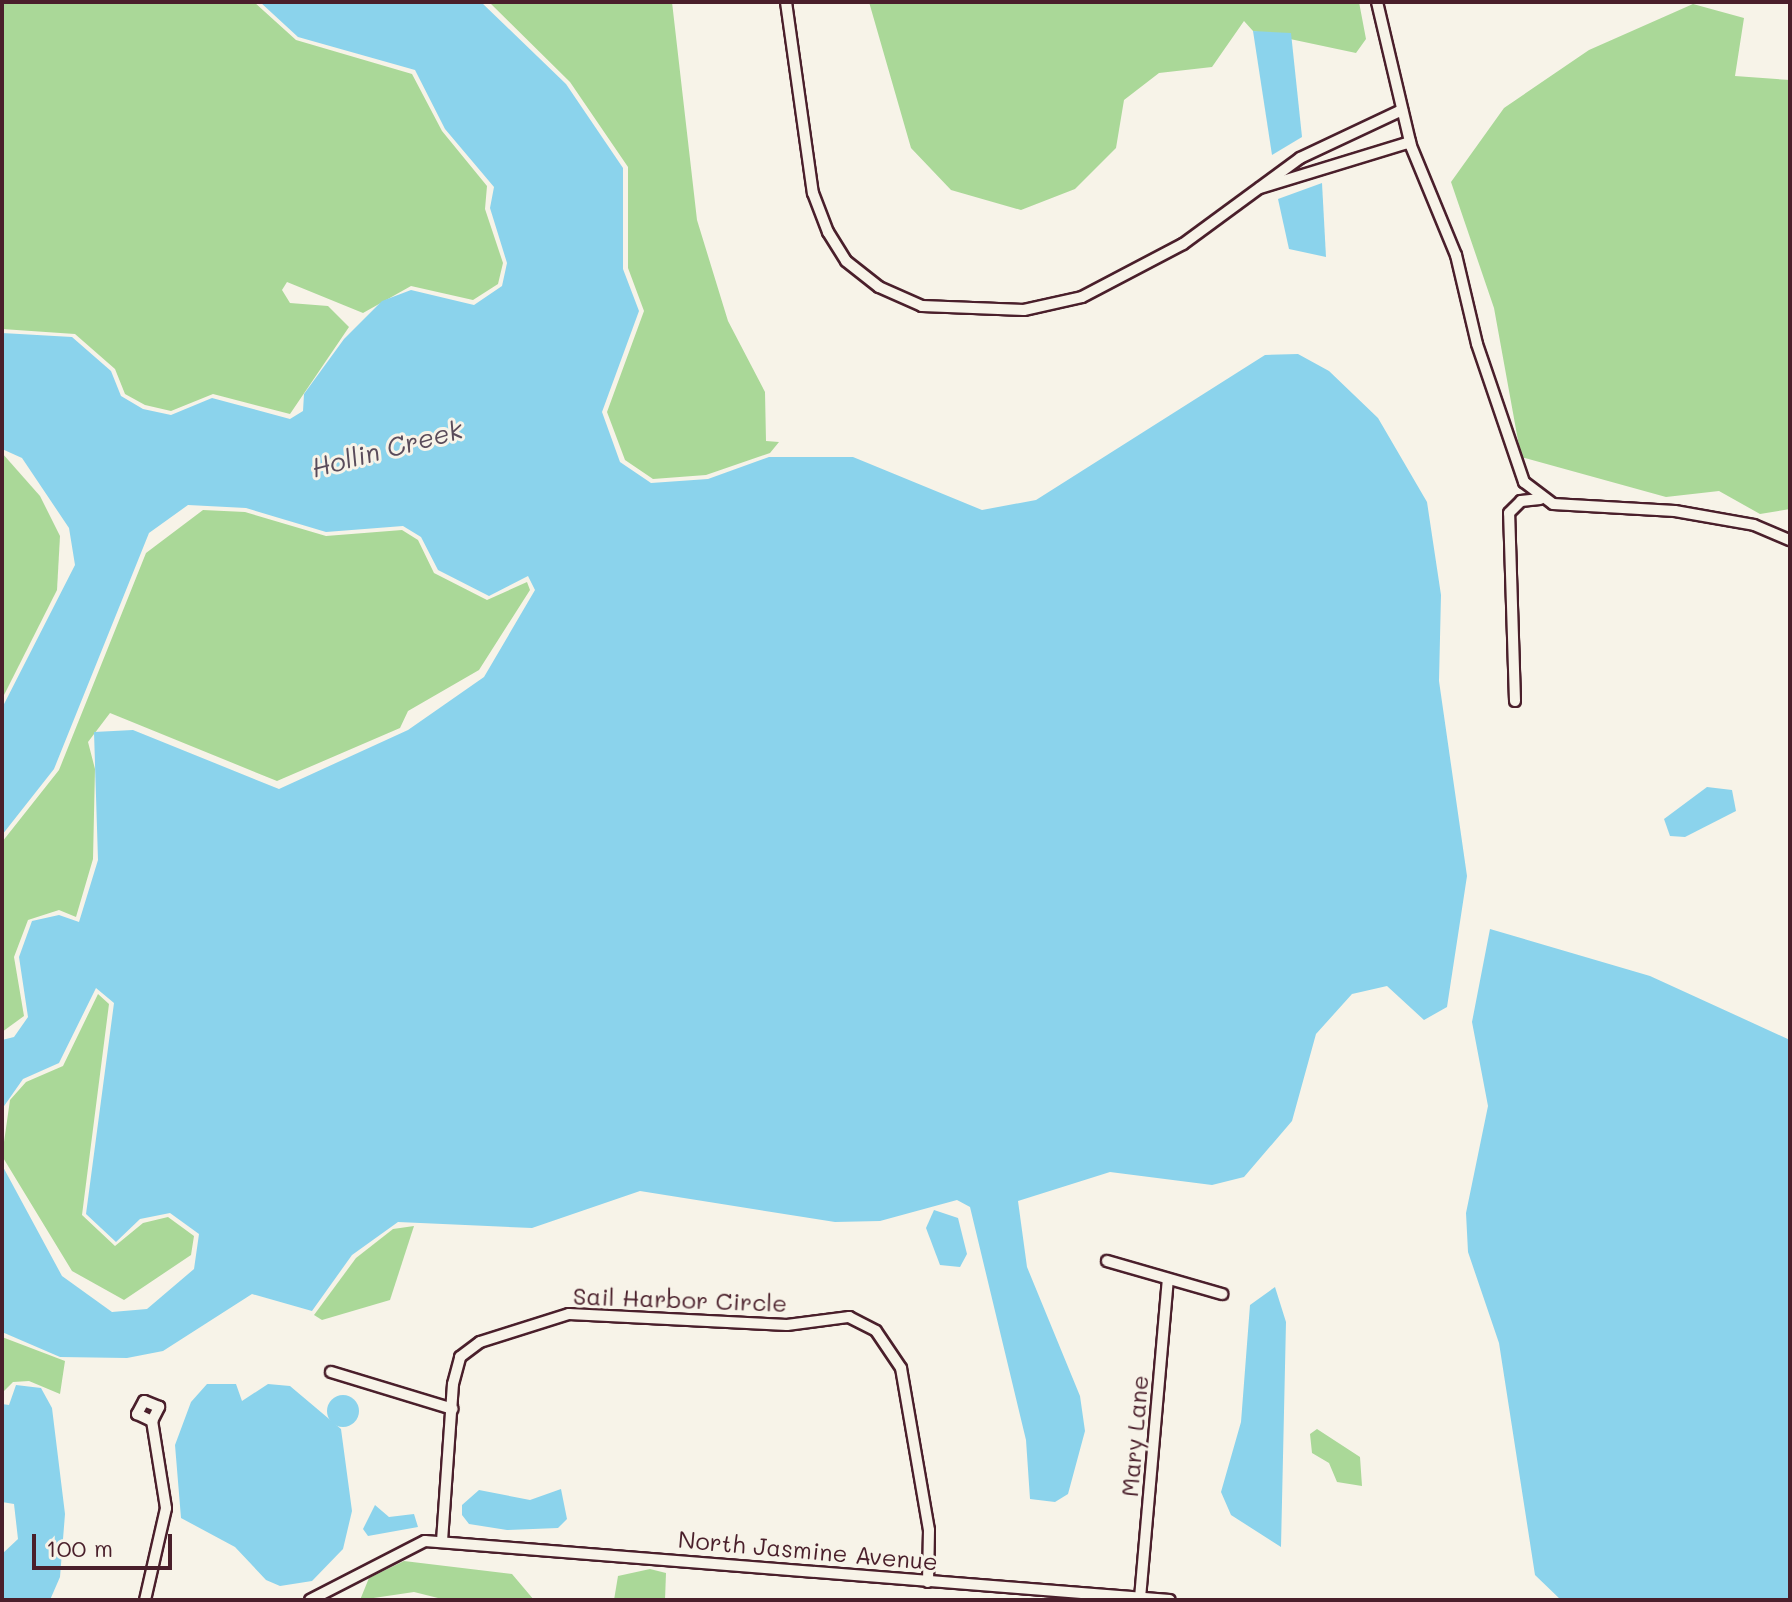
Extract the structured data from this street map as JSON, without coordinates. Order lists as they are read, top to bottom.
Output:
{
  "streets": {
    "street": ["Sail Harbor Circle", "Mary Lane", "North Jasmine Avenue"]
  },
  "crossings": [
    ["Sail Harbor Circle", "North Jasmine Avenue"],
    ["Mary Lane", "North Jasmine Avenue"]
  ],
  "water": ["Hollin Creek"],
  "scale_bar": "100 m"
}
